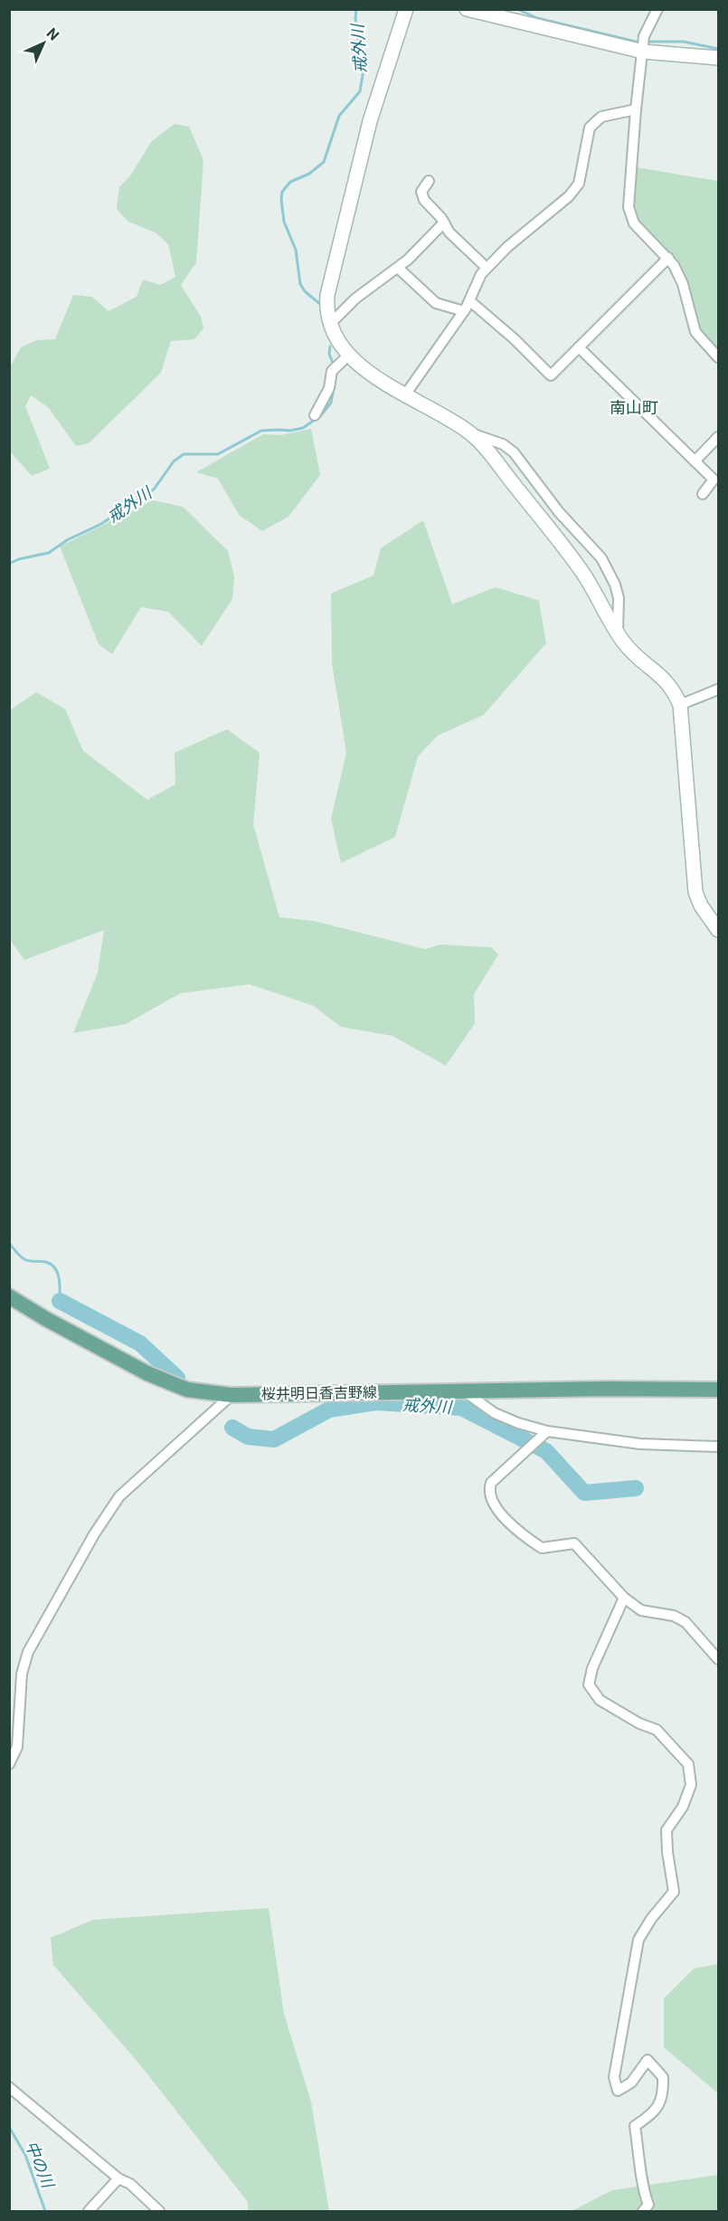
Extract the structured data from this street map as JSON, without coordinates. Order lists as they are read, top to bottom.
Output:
{
  "streets": {
    "main road": ["桜井明日香吉野線"]
  },
  "districts": ["南山町"],
  "water": ["戒外川", "中の川"],
  "north": "top right"
}
